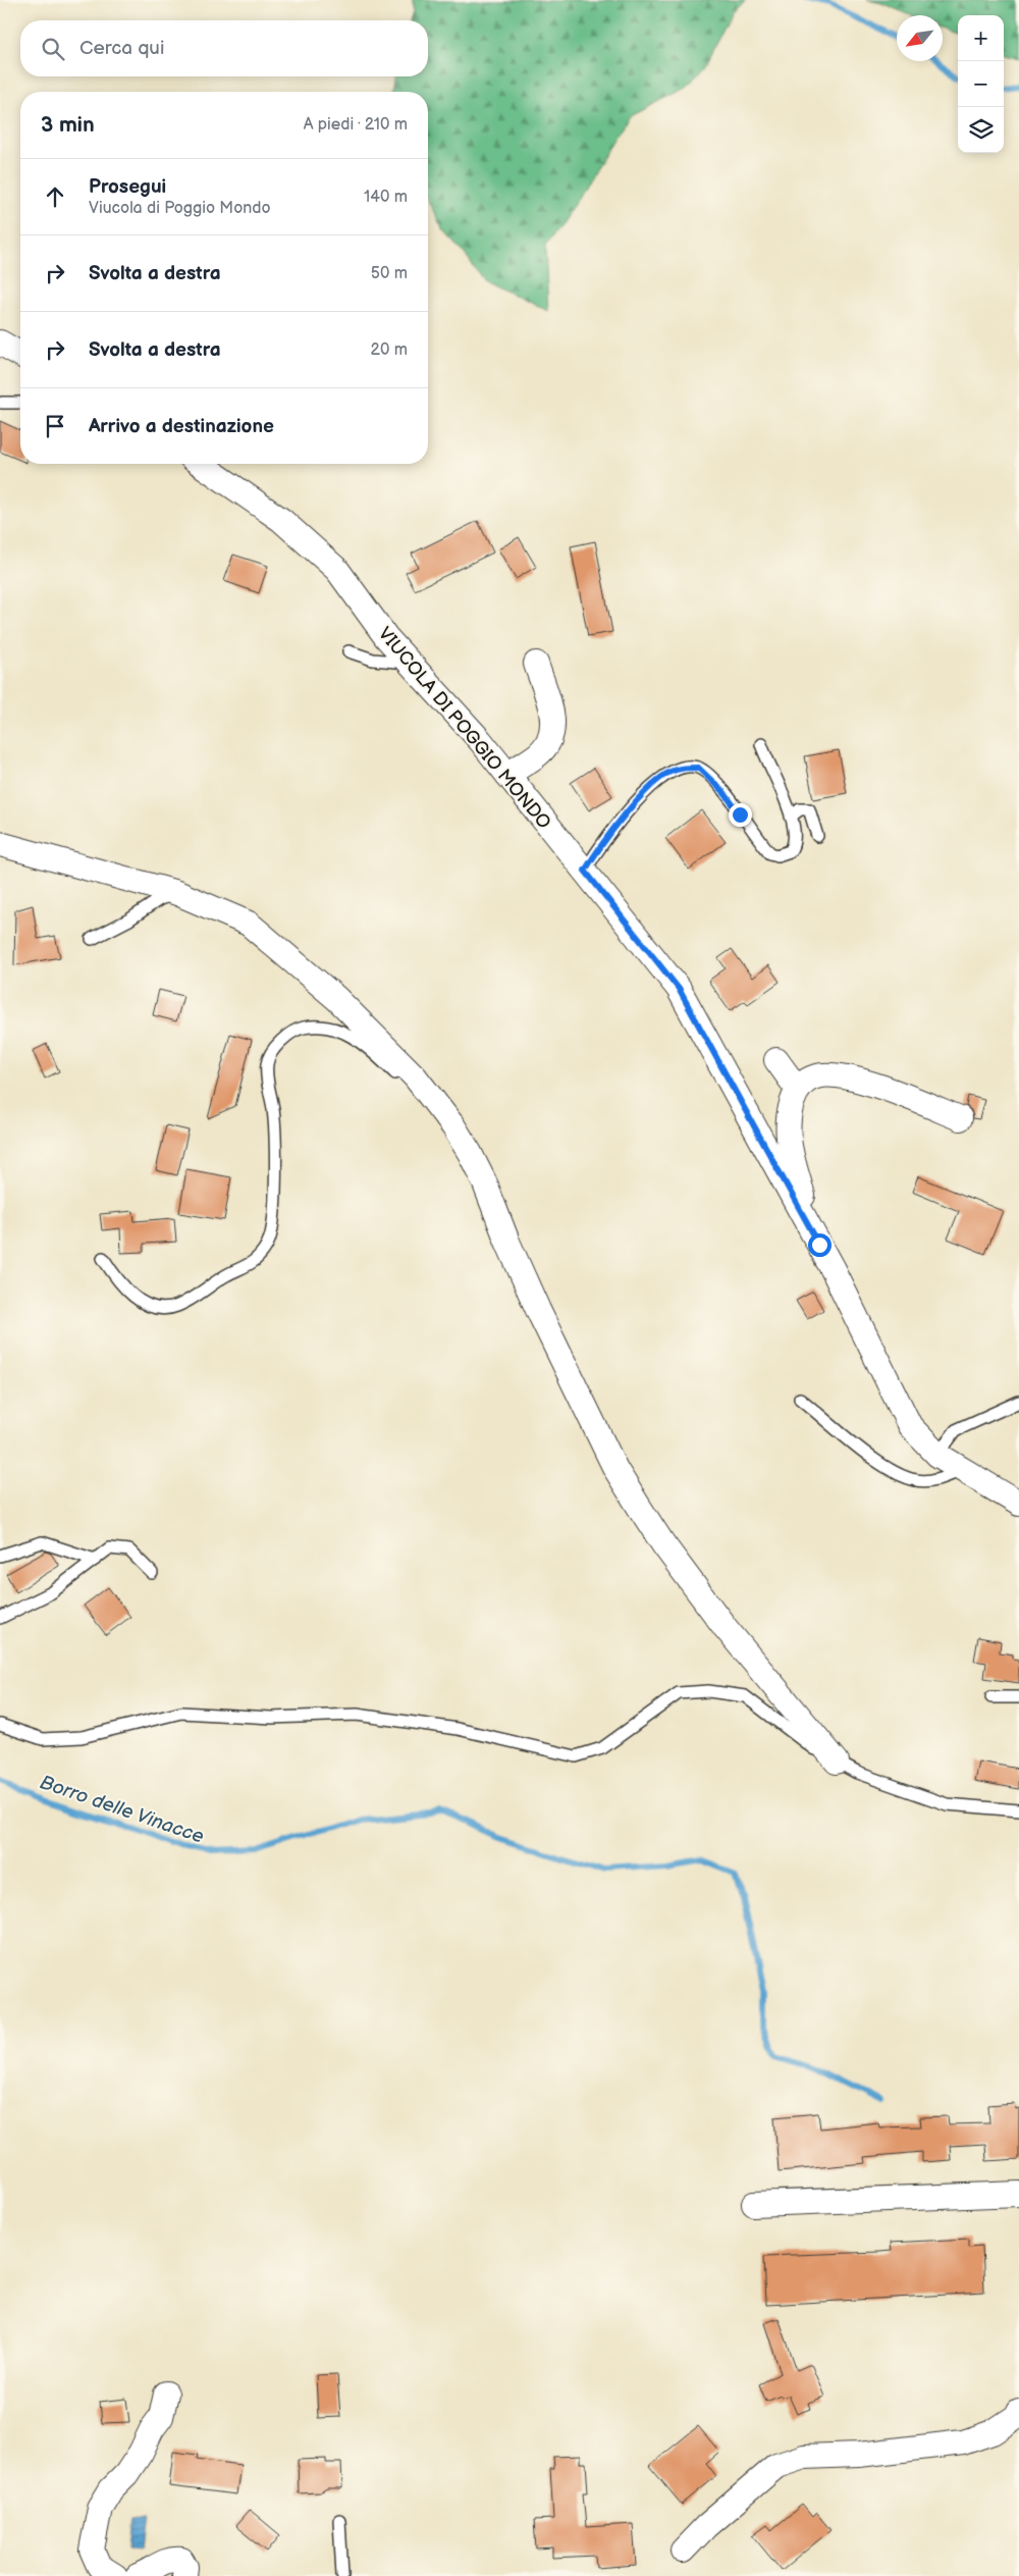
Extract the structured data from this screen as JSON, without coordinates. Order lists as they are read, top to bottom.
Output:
{
  "streets": {
    "street": ["VIUCOLA DI POGGIO MONDO"]
  },
  "water": ["Borro delle Vinacce"],
  "north": "bottom left",
  "page": {
    "map_buttons": ["+", "−"],
    "search": "Cerca qui",
    "heading": ["3 min", "A piedi · 210 m"],
    "list": [
      ["Prosegui", "Viucola di Poggio Mondo", "140 m"],
      ["Svolta a destra", "50 m"],
      ["Svolta a destra", "20 m"],
      "Arrivo a destinazione"
    ]
  }
}
